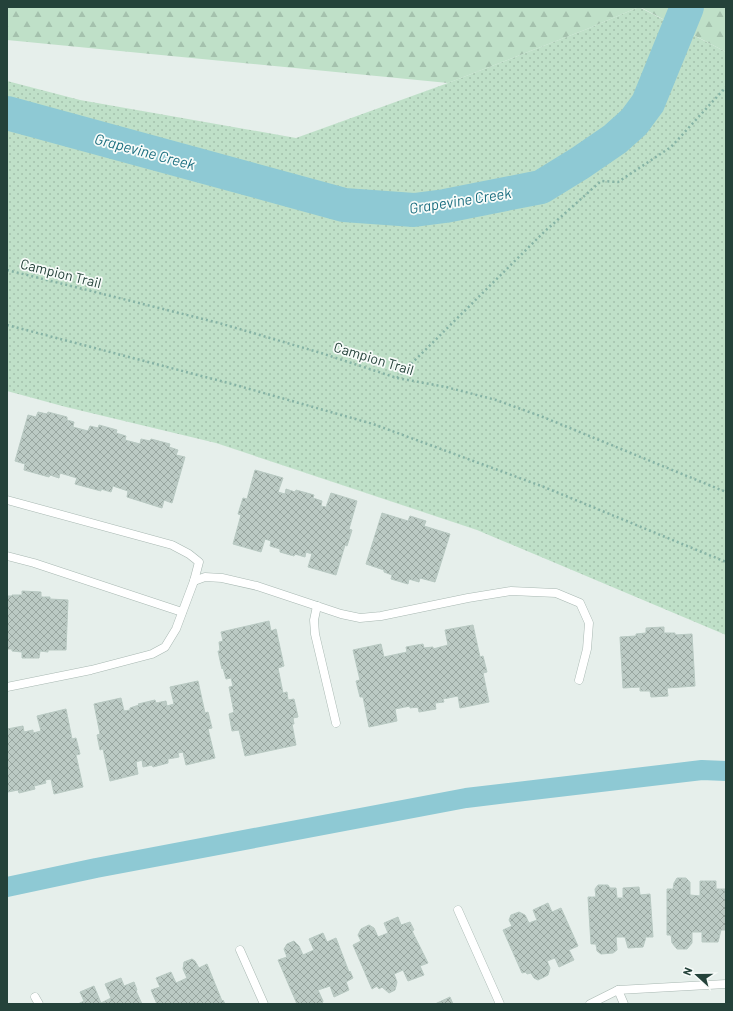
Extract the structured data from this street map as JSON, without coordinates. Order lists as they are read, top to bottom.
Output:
{
  "streets": {
    "path": ["Campion Trail"]
  },
  "water": ["Grapevine Creek"],
  "north": "left"
}
